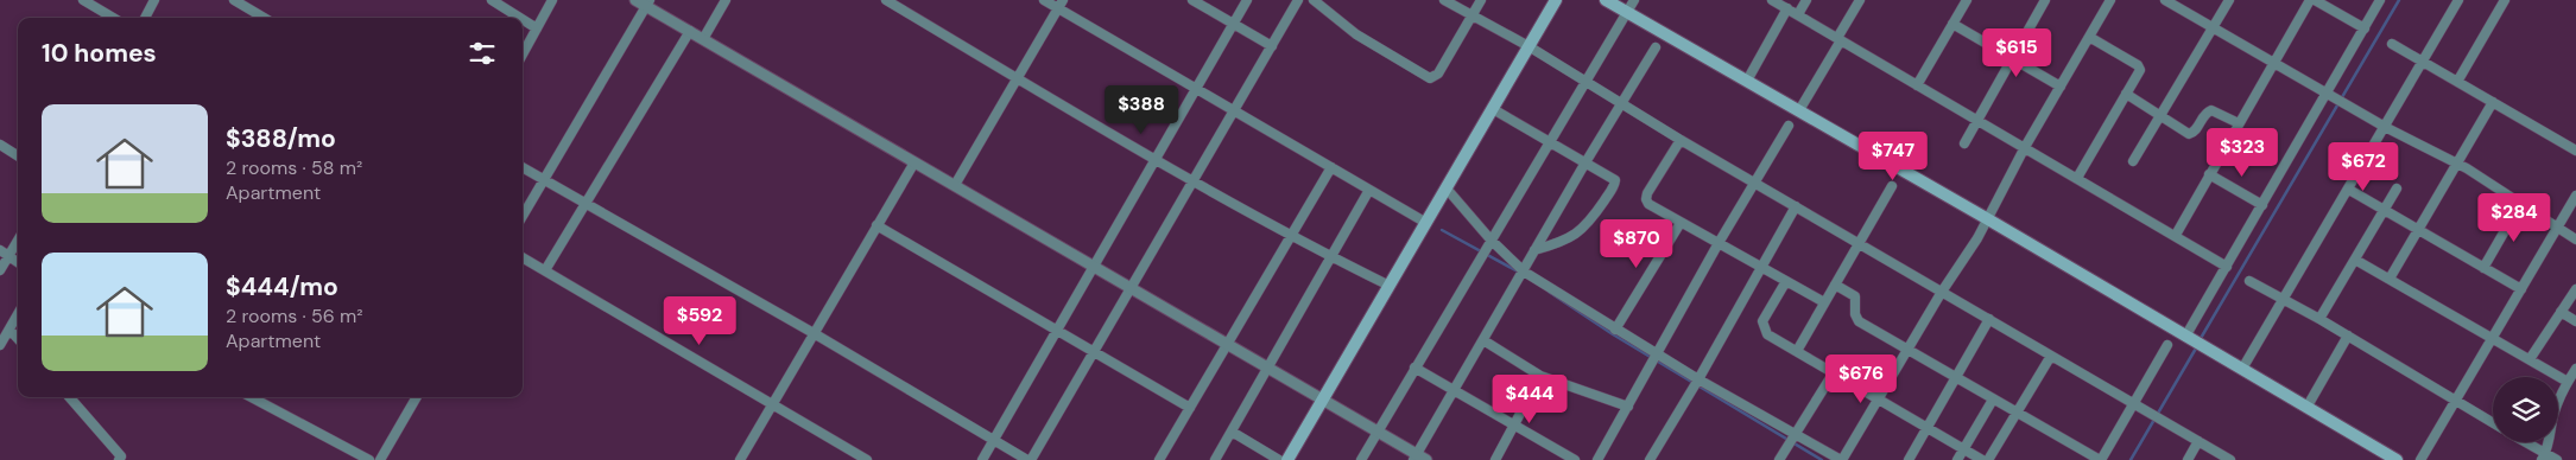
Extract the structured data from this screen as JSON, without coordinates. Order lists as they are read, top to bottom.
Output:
{
  "page": {
    "heading": "10 homes",
    "price": [
      "$615",
      "$388",
      "$323",
      "$747",
      "$672",
      "$284",
      "$870",
      "$592",
      "$676",
      "$444"
    ],
    "list": [
      {
        "name": "$388/mo",
        "note": "2 rooms · 58 m² · Apartment"
      },
      {
        "name": "$444/mo",
        "note": "2 rooms · 56 m² · Apartment"
      }
    ]
  }
}
